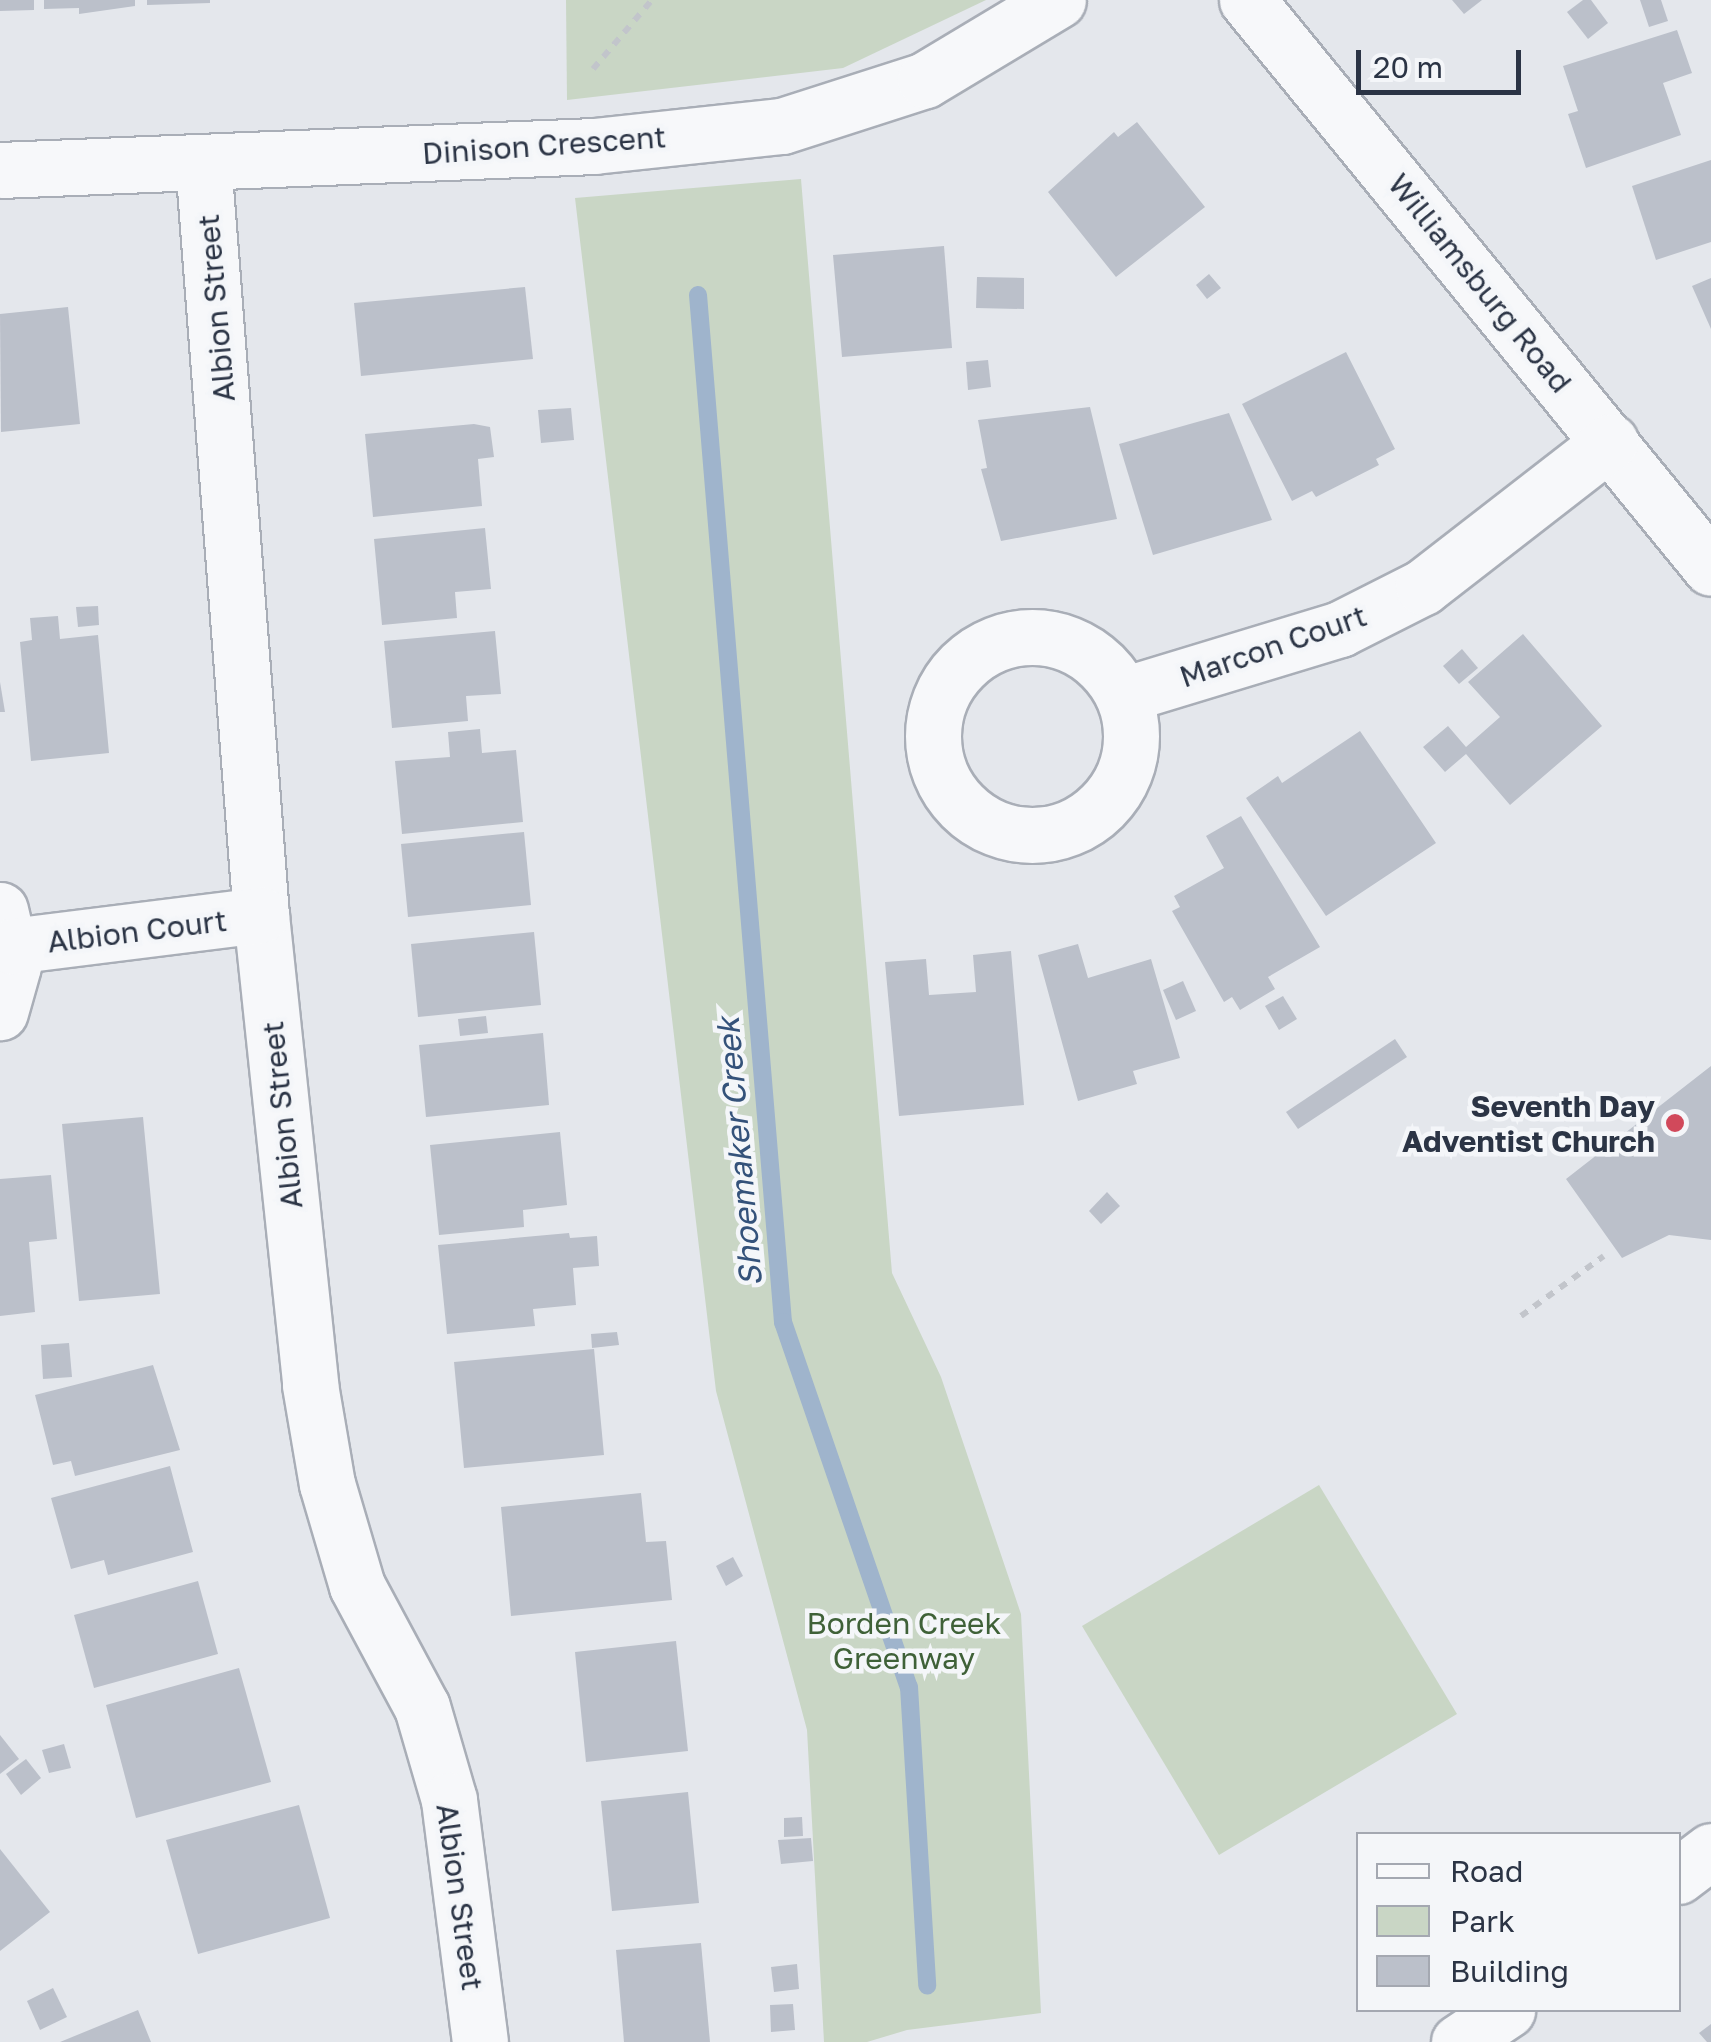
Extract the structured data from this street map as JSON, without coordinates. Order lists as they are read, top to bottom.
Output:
{
  "streets": {
    "street": [
      "Dinison Crescent",
      "Williamsburg Road",
      "Albion Street",
      "Marcon Court",
      "Albion Court"
    ]
  },
  "crossings": [
    ["Dinison Crescent", "Albion Street"],
    ["Williamsburg Road", "Marcon Court"],
    ["Albion Street", "Albion Court"]
  ],
  "water": ["Shoemaker Creek"],
  "parks": ["Borden Creek Greenway"],
  "places": ["Seventh Day Adventist Church"],
  "legend": ["Road", "Park", "Building"],
  "scale_bar": "20 m"
}
